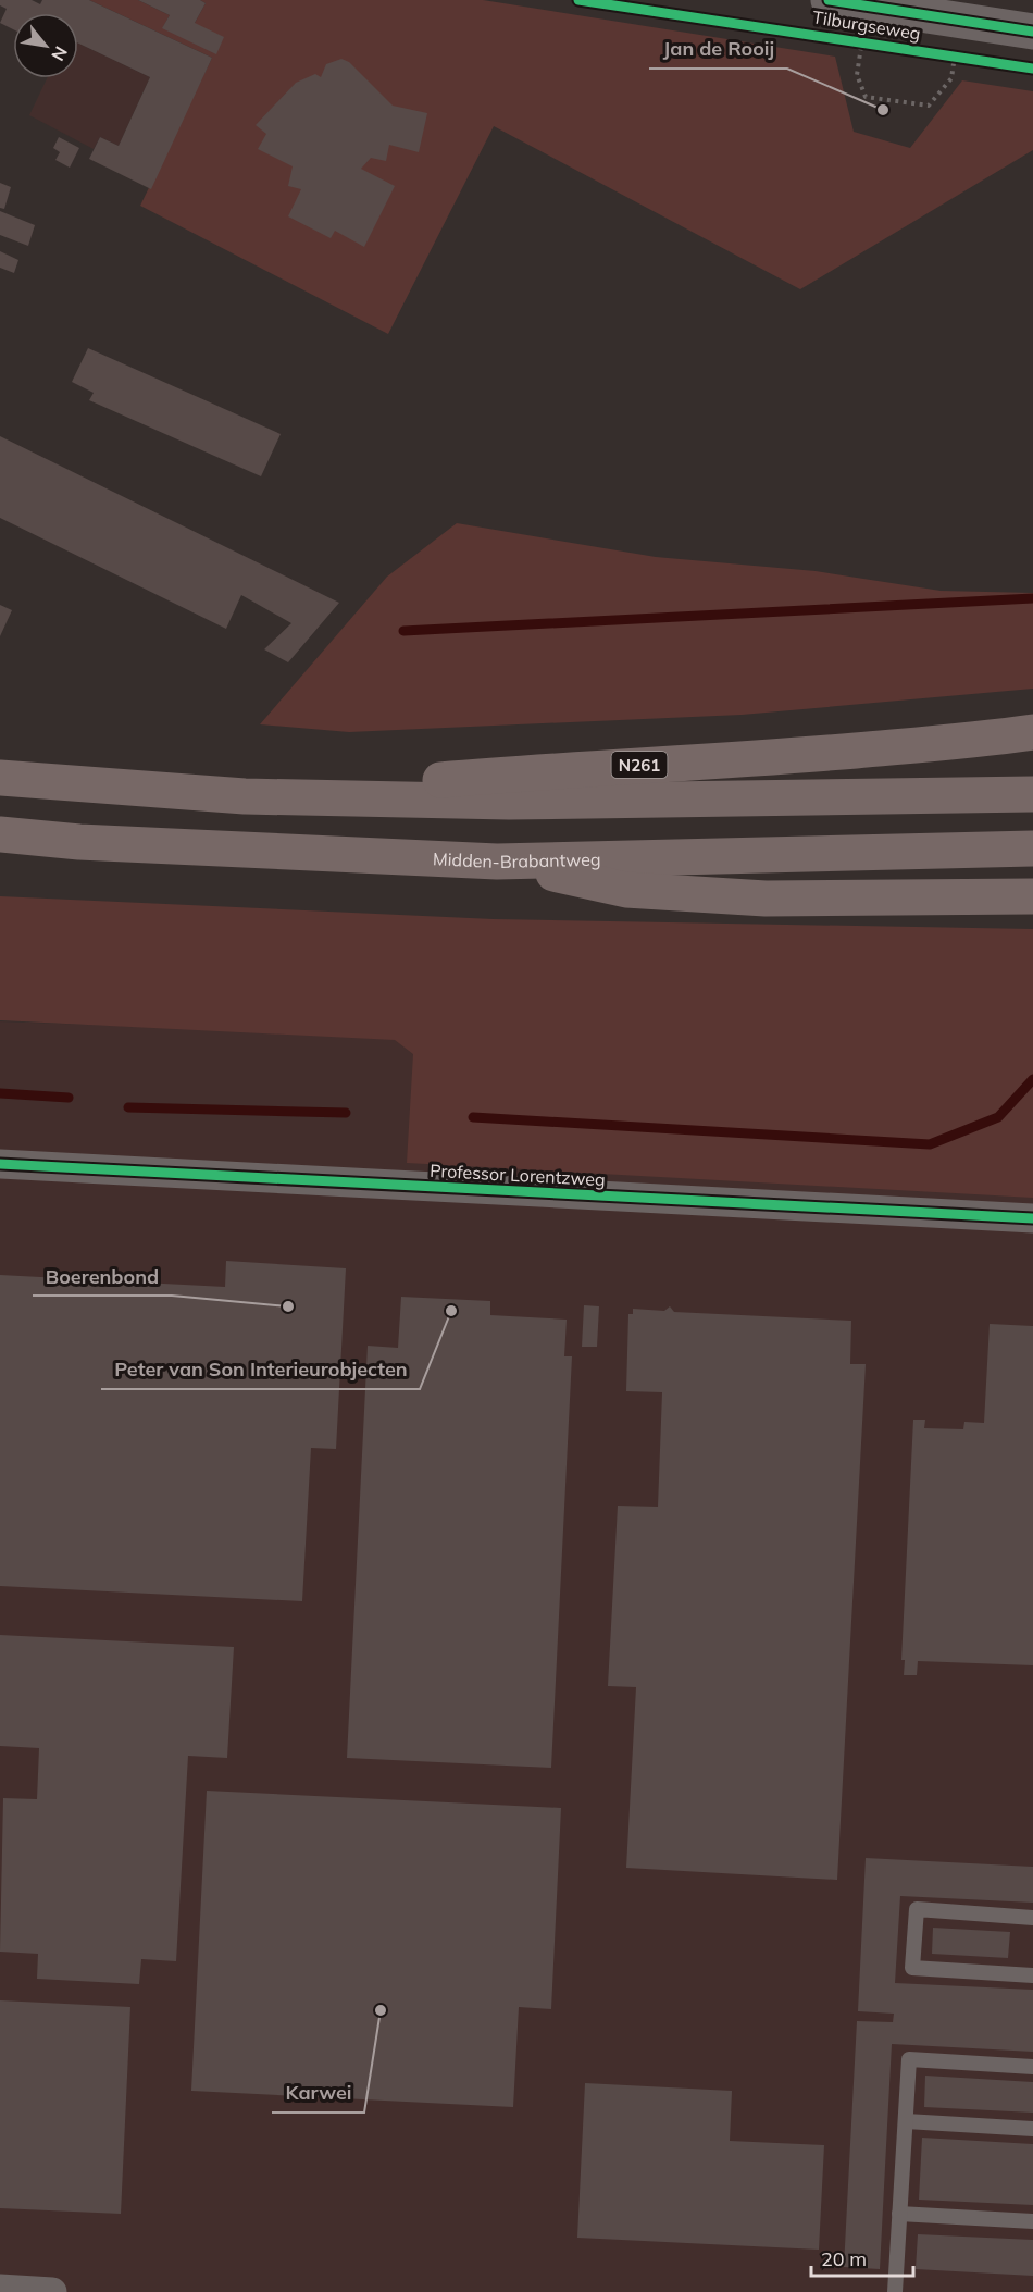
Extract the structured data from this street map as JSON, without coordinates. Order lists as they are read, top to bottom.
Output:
{
  "streets": {
    "highway": ["N261", "Midden-Brabantweg"],
    "street": ["Tilburgseweg", "Professor Lorentzweg"]
  },
  "places": [
    "Jan de Rooij",
    "Boerenbond",
    "Peter van Son Interieurobjecten",
    "Karwei"
  ],
  "scale_bar": "20 m",
  "north": "bottom right"
}
